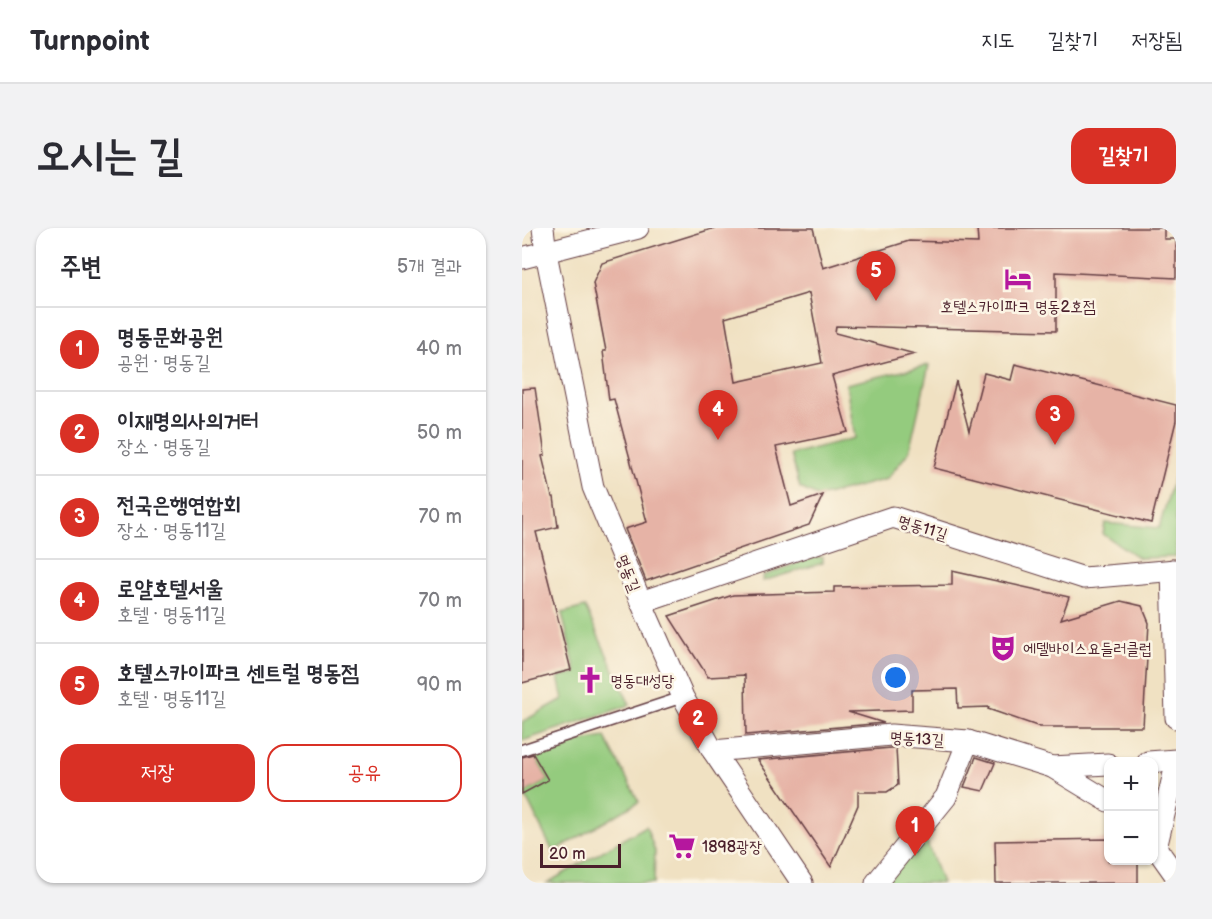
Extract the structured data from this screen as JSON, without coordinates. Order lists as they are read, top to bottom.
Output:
{
  "streets": {
    "street": ["명동11길", "명동길", "명동13길"]
  },
  "crossings": [
    ["명동11길", "명동길"],
    ["명동길", "명동13길"]
  ],
  "places": {
    "hotel": ["호텔스카이파크 명동2호점"],
    "theatre": ["에델바이스요들러클럽"],
    "church": ["명동대성당"],
    "supermarket": ["1898광장"]
  },
  "scale_bar": "20 m",
  "page": {
    "header": "Turnpoint",
    "nav": ["지도", "길찾기", "저장됨"],
    "buttons": [
      "길찾기",
      ["저장", "공유"]
    ],
    "title": "오시는 길",
    "heading": ["주변", "5개 결과"],
    "pins": [
      "5",
      "4",
      "3",
      "2",
      "1"
    ],
    "list": [
      {
        "mark": "1",
        "name": "명동문화공원",
        "note": "공원 · 명동길",
        "value": "40 m"
      },
      {
        "mark": "2",
        "name": "이재명의사의거터",
        "note": "장소 · 명동길",
        "value": "50 m"
      },
      {
        "mark": "3",
        "name": "전국은행연합회",
        "note": "장소 · 명동11길",
        "value": "70 m"
      },
      {
        "mark": "4",
        "name": "로얄호텔서울",
        "note": "호텔 · 명동11길",
        "value": "70 m"
      },
      {
        "mark": "5",
        "name": "호텔스카이파크 센트럴 명동점",
        "note": "호텔 · 명동11길",
        "value": "90 m"
      }
    ],
    "map_buttons": ["+", "−"],
    "scale": "20 m"
  }
}
